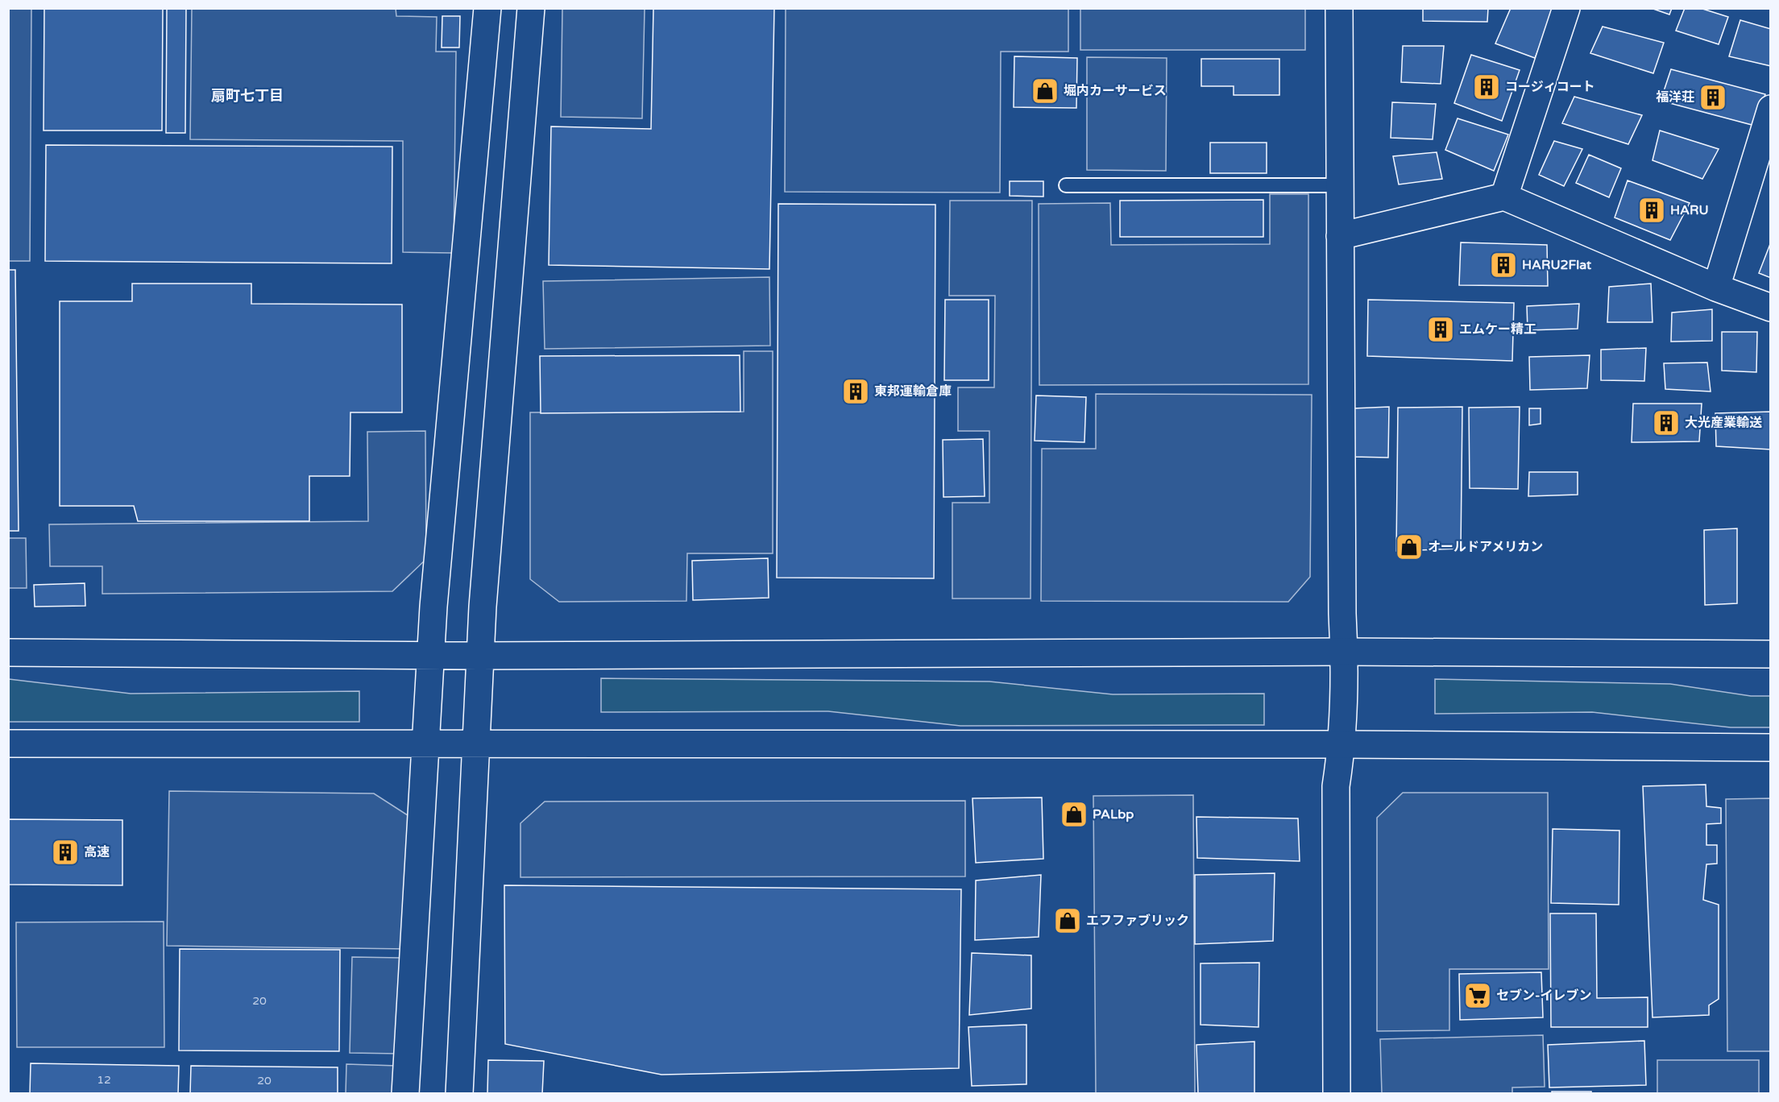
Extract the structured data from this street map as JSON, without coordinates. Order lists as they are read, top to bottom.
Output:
{
  "districts": ["扇町七丁目"],
  "places": {
    "building": [
      "コージィコート",
      "福洋荘",
      "HARU",
      "HARU2Flat",
      "エムケー精工",
      "東邦運輸倉庫",
      "大光産業輸送",
      "高速"
    ],
    "shop": [
      "堀内カーサービス",
      "オールドアメリカン",
      "PALbp",
      "エフファブリック"
    ],
    "supermarket": ["セブン-イレブン"]
  },
  "house_numbers": ["20", "12", "20"]
}
